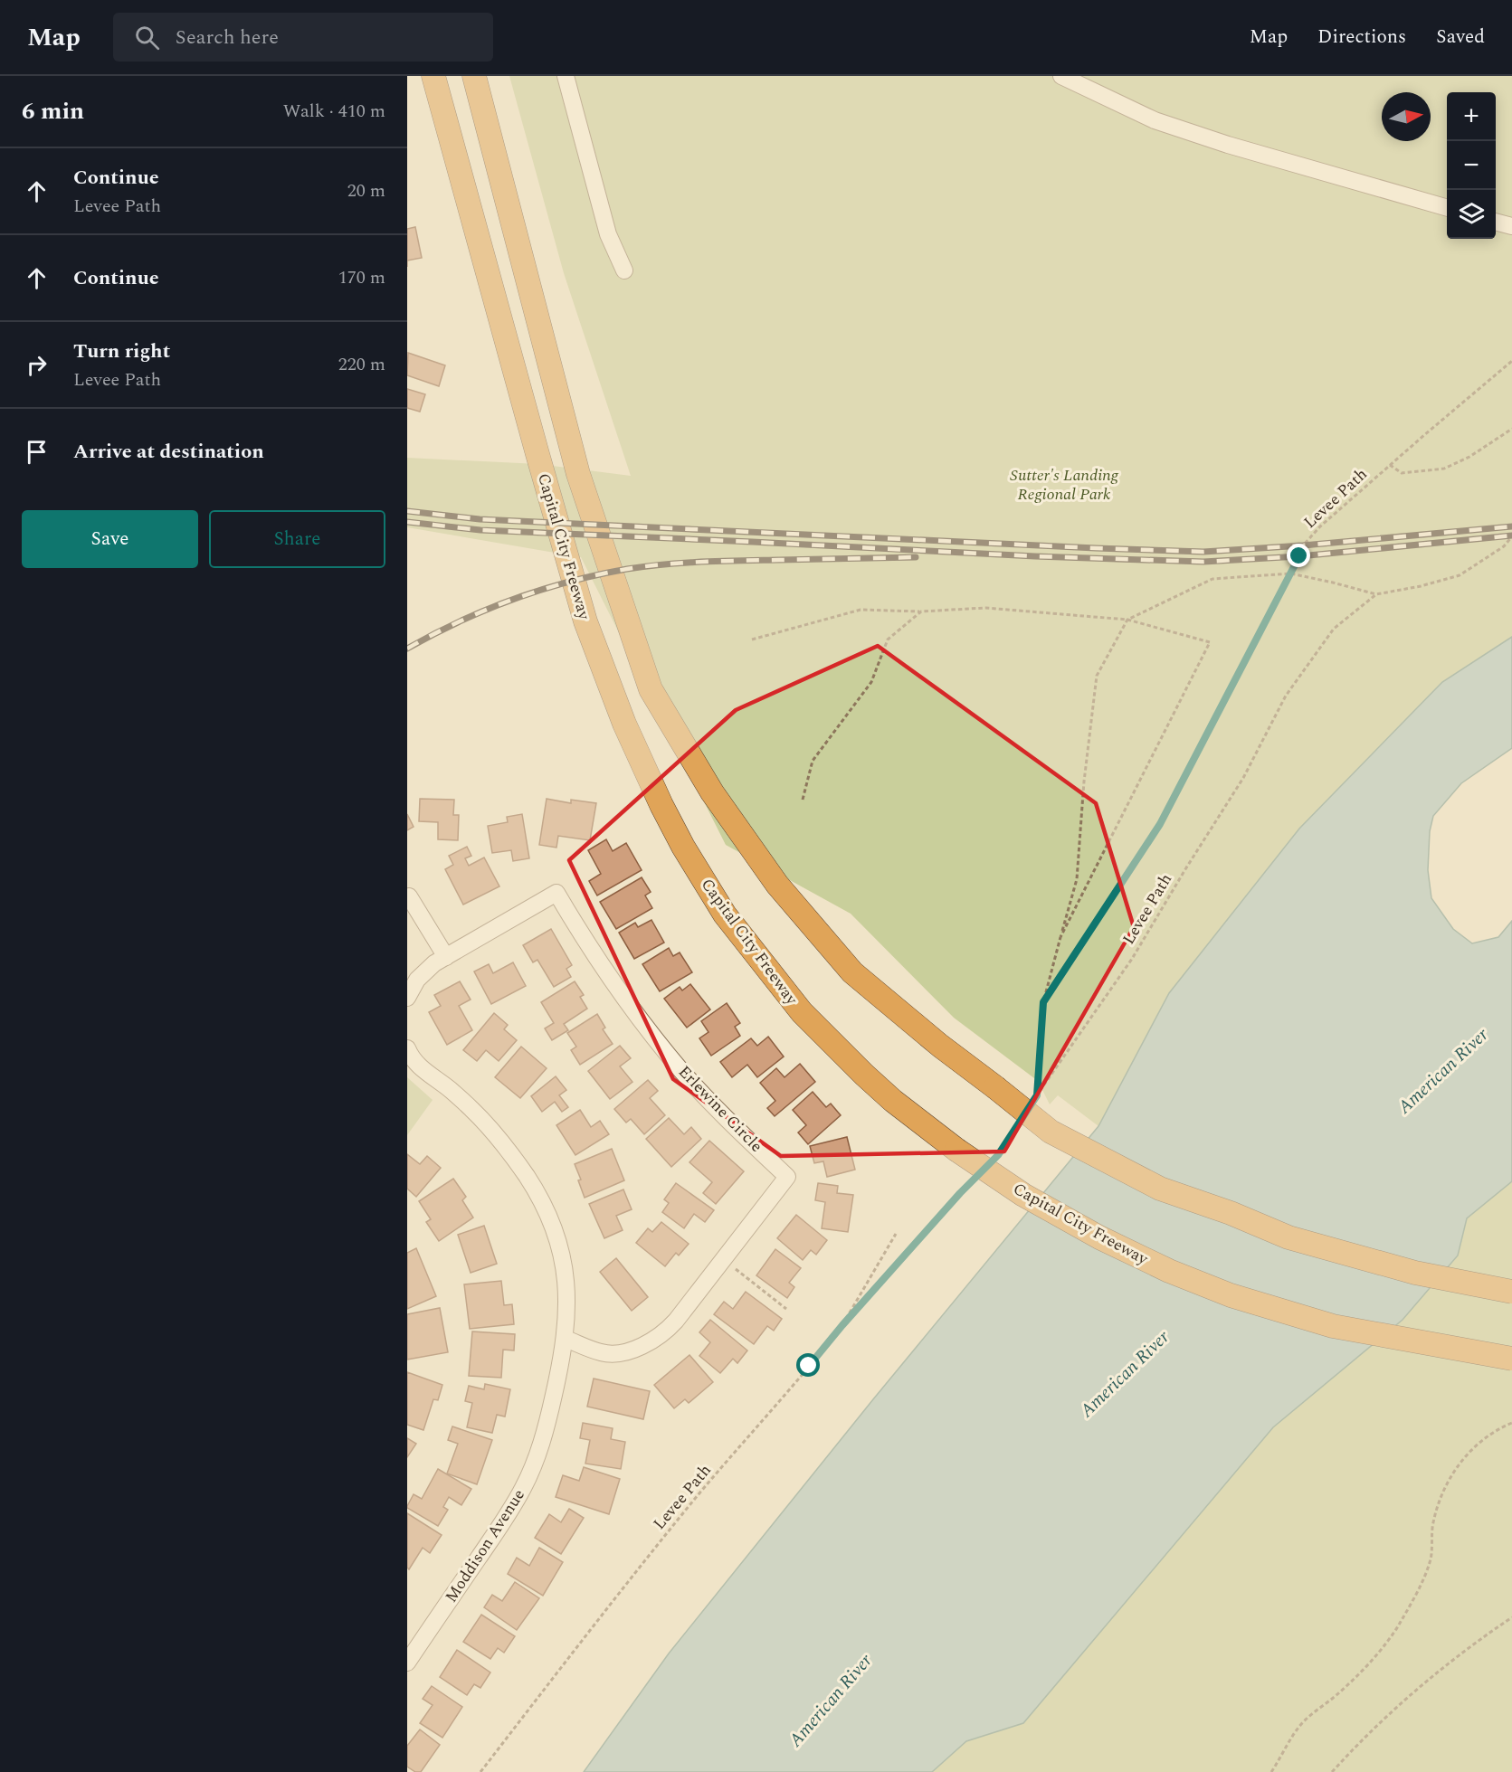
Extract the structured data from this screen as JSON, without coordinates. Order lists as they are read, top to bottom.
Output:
{
  "streets": {
    "highway": ["Capital City Freeway"],
    "street": ["Erlewine Circle", "Moddison Avenue"],
    "path": ["Levee Path"]
  },
  "crossings": [
    ["Erlewine Circle", "Moddison Avenue"]
  ],
  "water": ["American River"],
  "parks": ["Sutter's Landing Regional Park"],
  "north": "right",
  "page": {
    "header": "Map",
    "search": "Search here",
    "nav": ["Map", "Directions", "Saved"],
    "heading": ["6 min", "Walk · 410 m"],
    "map_buttons": ["+", "−"],
    "list": [
      ["Continue", "Levee Path", "20 m"],
      ["Continue", "170 m"],
      ["Turn right", "Levee Path", "220 m"],
      "Arrive at destination"
    ],
    "buttons": ["Save", "Share"]
  }
}
